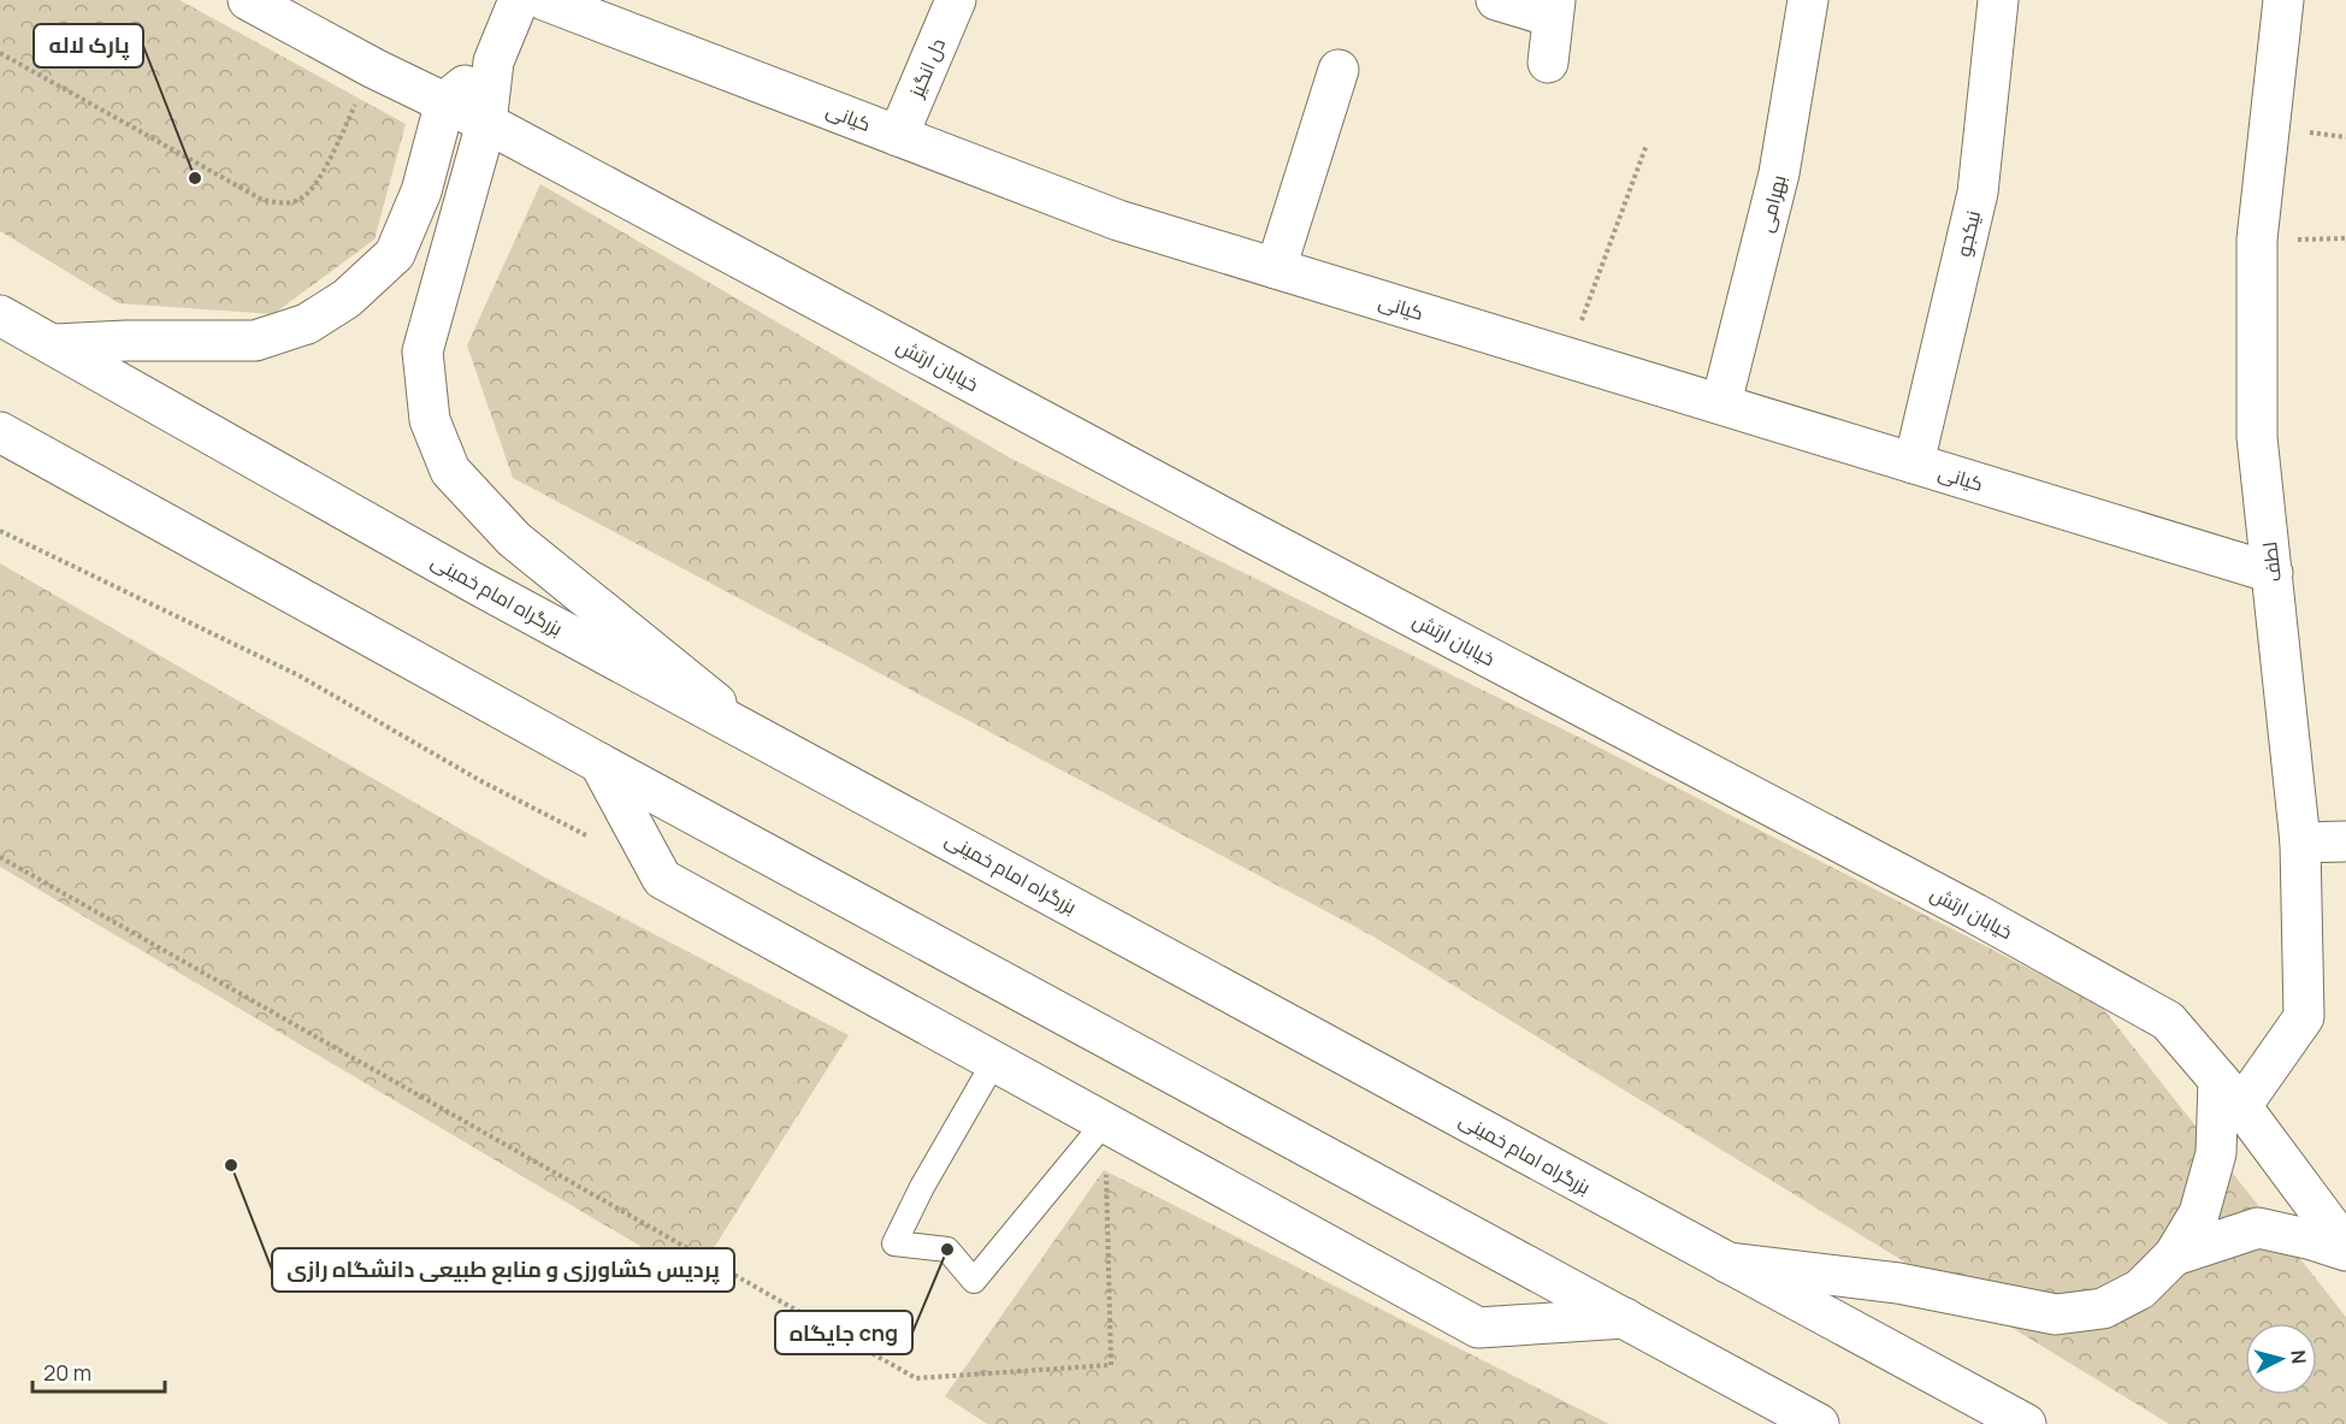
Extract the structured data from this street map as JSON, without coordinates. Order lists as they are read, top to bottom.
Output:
{
  "streets": {
    "main road": [
      "دل انگیز",
      "کیانی",
      "بهرامی",
      "نیکجو",
      "خیابان ارتش",
      "لطف",
      "بزرگراه امام خمینی"
    ]
  },
  "crossings": [
    ["دل انگیز", "کیانی"],
    ["کیانی", "بهرامی"],
    ["کیانی", "نیکجو"],
    ["کیانی", "لطف"],
    ["خیابان ارتش", "لطف"]
  ],
  "places": ["پارک لاله", "پردیس کشاورزی و منابع طبیعی دانشگاه رازی", "جایگاه cng"],
  "scale_bar": "20 m",
  "north": "right"
}
